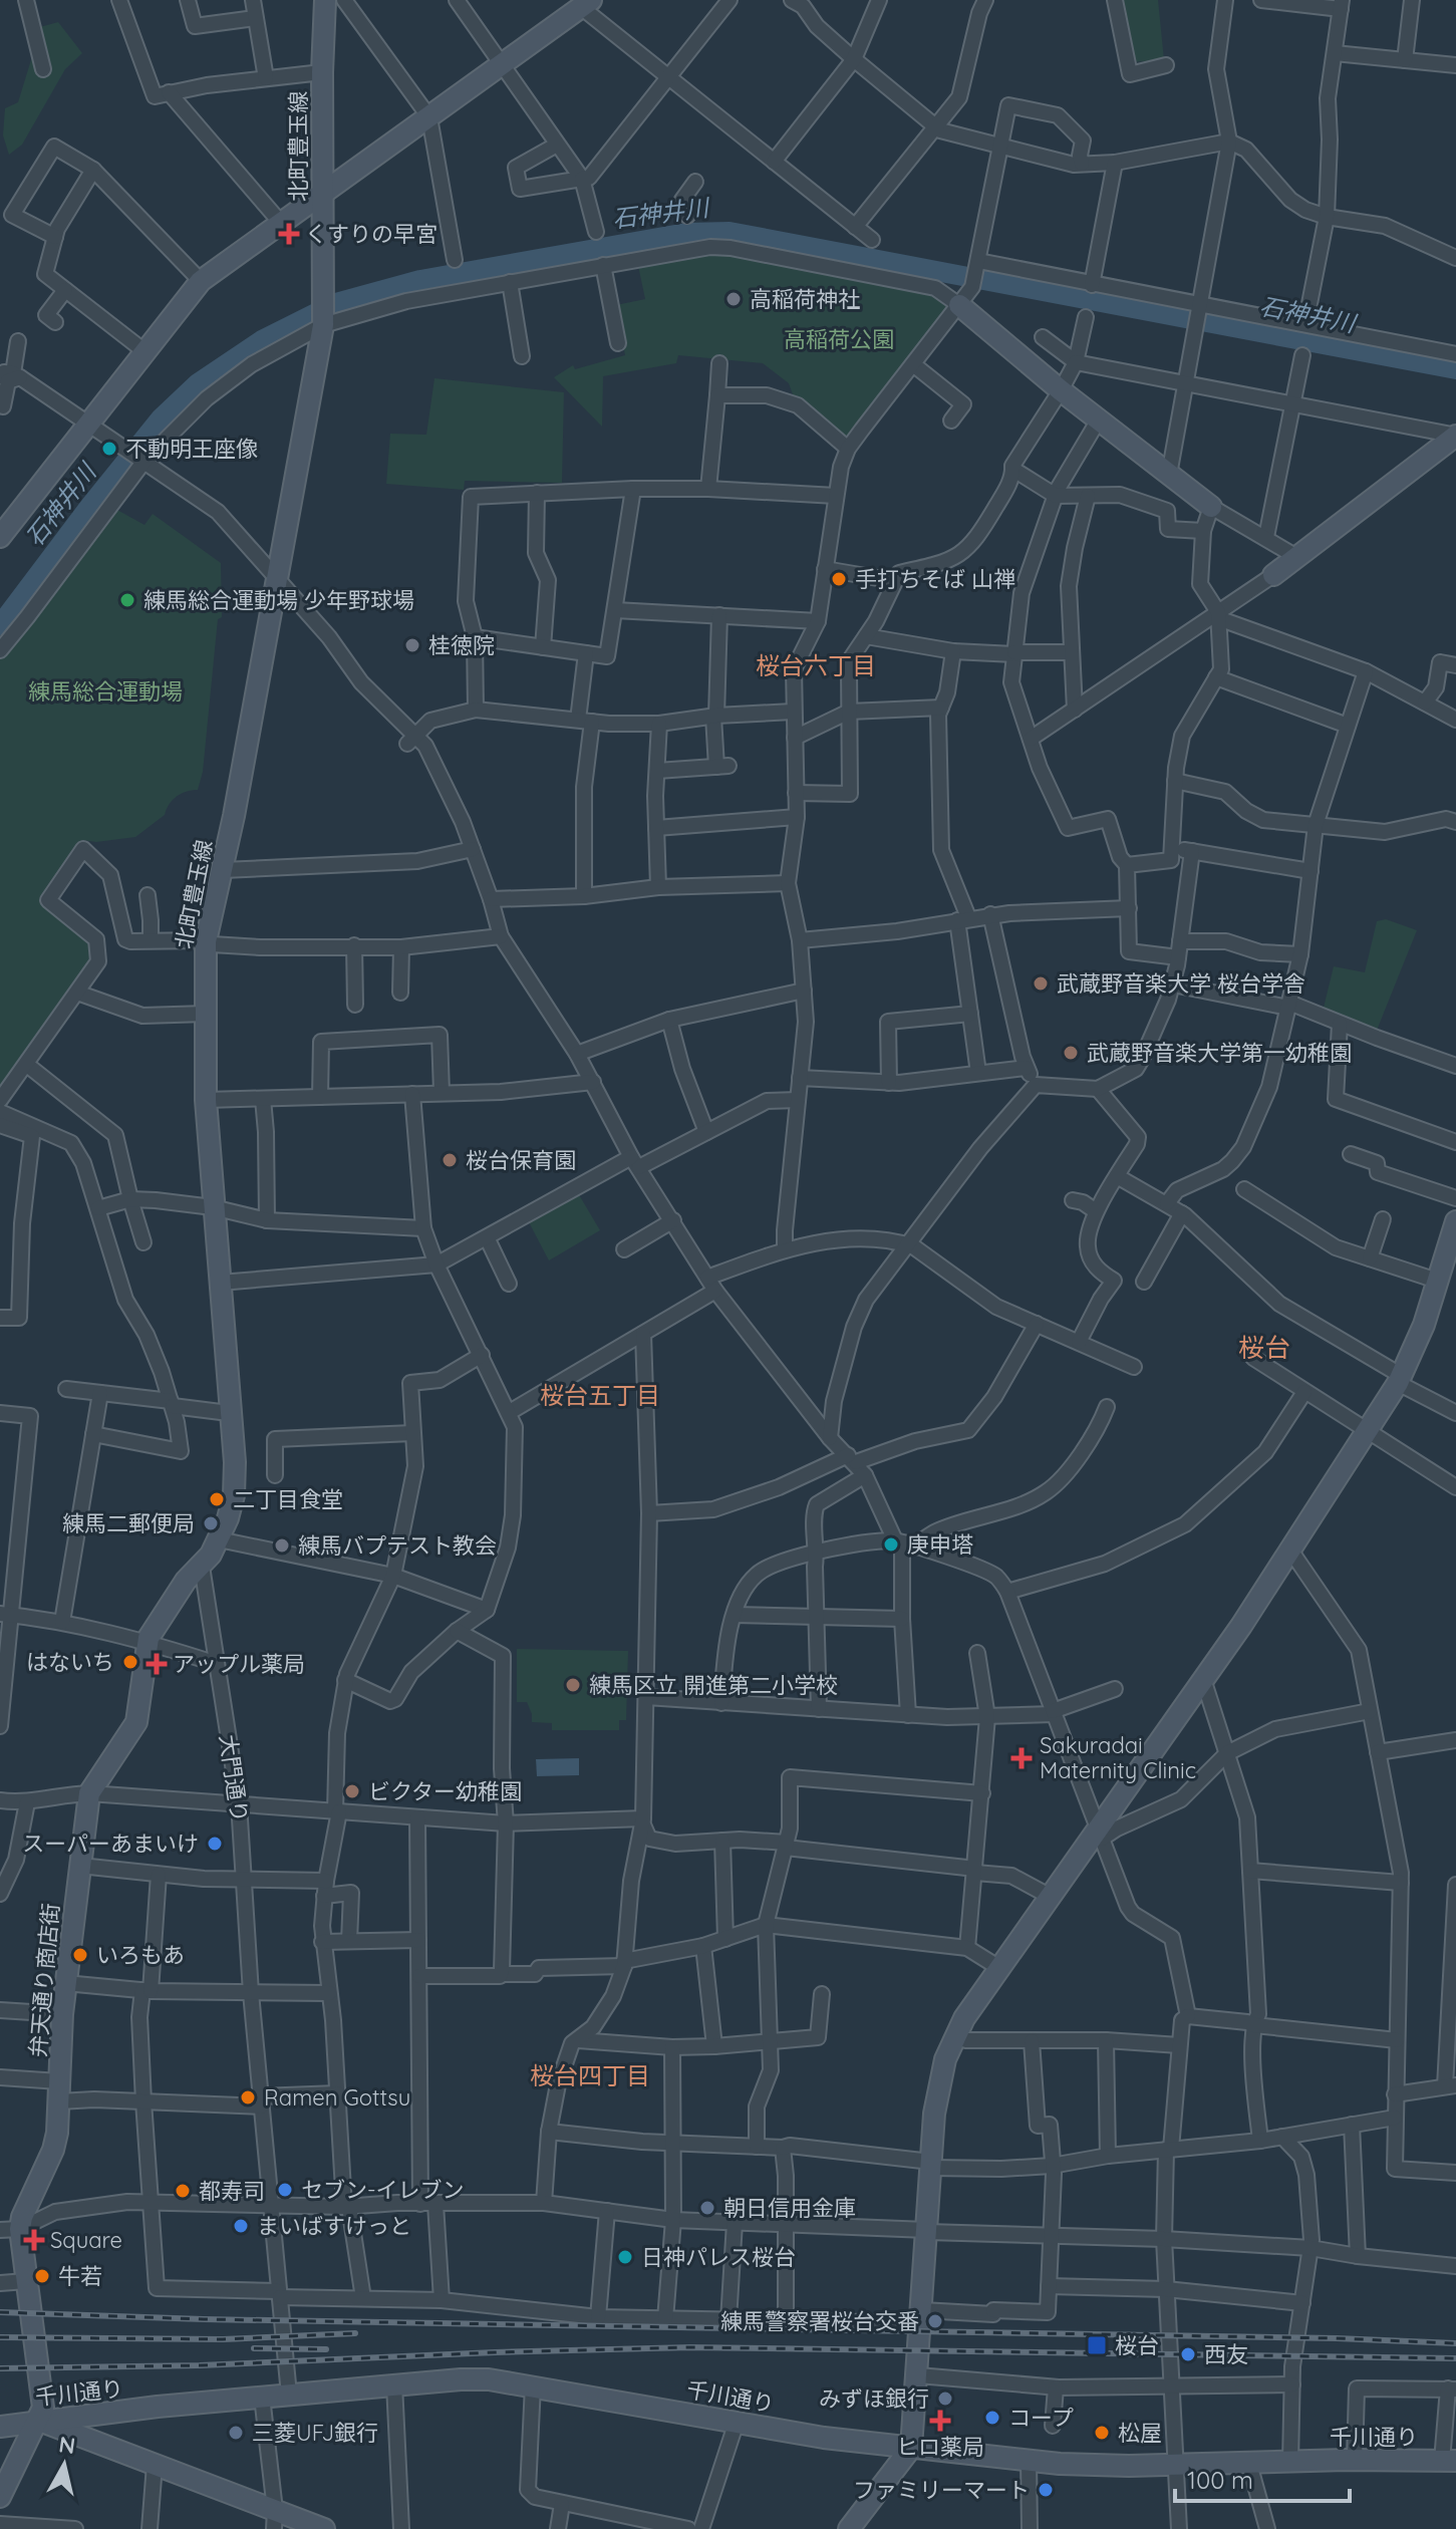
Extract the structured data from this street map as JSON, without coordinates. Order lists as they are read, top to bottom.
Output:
{
  "streets": {
    "main road": ["北町豊玉線", "弁天通り商店街", "千川通り"],
    "street": ["大門通り"]
  },
  "crossings": [
    ["北町豊玉線", "大門通り"],
    ["北町豊玉線", "弁天通り商店街"],
    ["大門通り", "弁天通り商店街"],
    ["大門通り", "千川通り"],
    ["弁天通り商店街", "千川通り"]
  ],
  "districts": [
    "桜台六丁目",
    "桜台",
    "桜台五丁目",
    "桜台四丁目"
  ],
  "water": ["石神井川"],
  "parks": ["高稲荷公園", "練馬総合運動場"],
  "places": {
    "health": [
      "くすりの早宮",
      "アップル薬局",
      "Sakuradai Maternity Clinic",
      "Square",
      "ヒロ薬局"
    ],
    "other": [
      "高稲荷神社",
      "不動明王座像",
      "手打ちそば 山禅",
      "練馬総合運動場 少年野球場",
      "桂徳院",
      "武蔵野音楽大学 桜台学舎",
      "武蔵野音楽大学第一幼稚園",
      "桜台保育園",
      "二丁目食堂",
      "練馬二郵便局",
      "庚申塔",
      "練馬バプテスト教会",
      "はないち",
      "練馬区立 開進第二小学校",
      "ビクター幼稚園",
      "スーパーあまいけ",
      "いろもあ",
      "Ramen Gottsu",
      "セブン-イレブン",
      "都寿司",
      "朝日信用金庫",
      "まいばすけっと",
      "日神パレス桜台",
      "牛若",
      "練馬警察署桜台交番",
      "西友",
      "みずほ銀行",
      "コープ",
      "三菱UFJ銀行",
      "松屋",
      "ファミリーマート"
    ],
    "transit": ["桜台"]
  },
  "scale_bar": "100 m",
  "north": "top"
}
